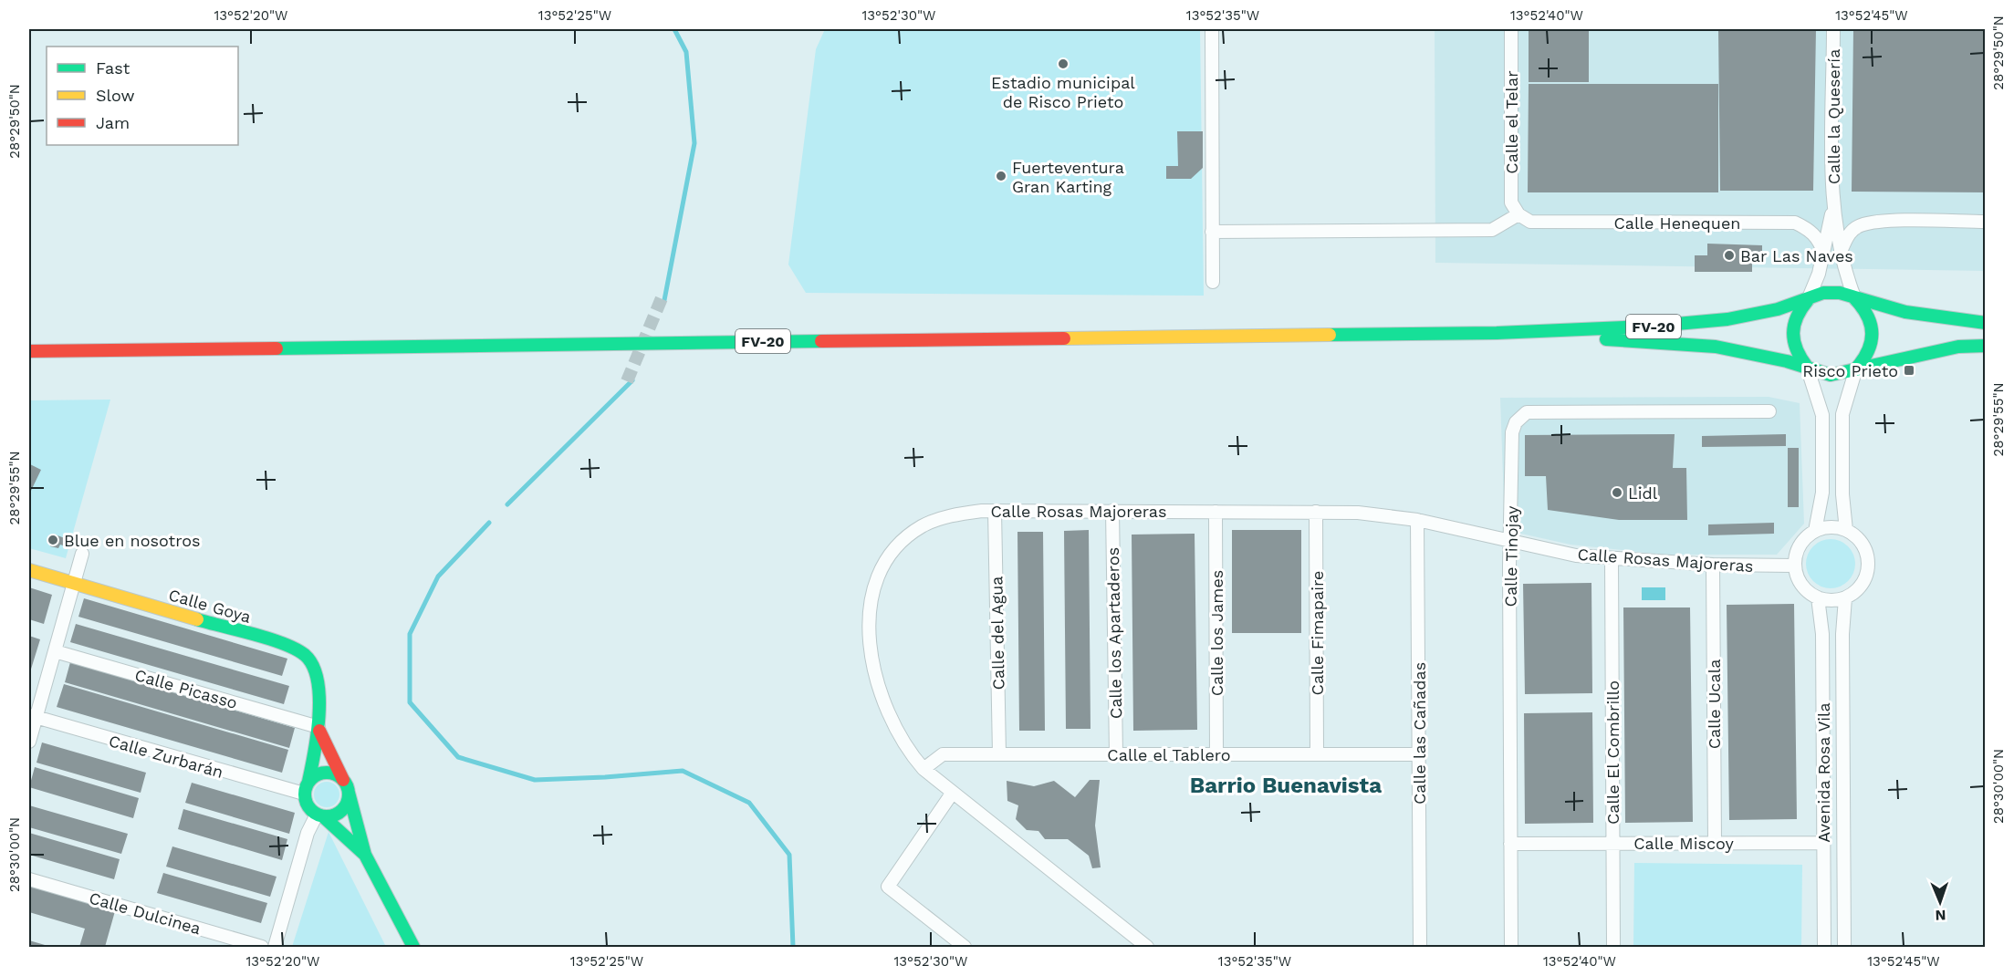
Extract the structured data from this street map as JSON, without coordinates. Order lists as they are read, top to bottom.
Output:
{
  "streets": {
    "main road": ["FV-20", "Calle Goya"],
    "street": [
      "Calle la Quesería",
      "Calle el Telar",
      "Calle Henequen",
      "Calle Rosas Majoreras",
      "Calle Tinojay",
      "Calle del Agua",
      "Calle los Apartaderos",
      "Calle los James",
      "Calle Fimapaire",
      "Calle Picasso",
      "Calle Ucala",
      "Calle las Cañadas",
      "Calle El Combrillo",
      "Calle el Tablero",
      "Calle Zurbarán",
      "Avenida Rosa Vila",
      "Calle Miscoy",
      "Calle Dulcinea"
    ]
  },
  "crossings": [
    ["Calle la Quesería", "Calle Henequen"],
    ["Calle la Quesería", "FV-20"],
    ["Calle el Telar", "Calle Henequen"],
    ["Calle Rosas Majoreras", "Calle Tinojay"],
    ["Calle Rosas Majoreras", "Calle del Agua"],
    ["Calle Rosas Majoreras", "Calle los Apartaderos"],
    ["Calle Rosas Majoreras", "Calle los James"],
    ["Calle Rosas Majoreras", "Calle Fimapaire"],
    ["Calle Rosas Majoreras", "Calle Ucala"],
    ["Calle Rosas Majoreras", "Calle las Cañadas"],
    ["Calle Rosas Majoreras", "Calle El Combrillo"],
    ["Calle Rosas Majoreras", "Calle el Tablero"],
    ["Calle Rosas Majoreras", "Avenida Rosa Vila"],
    ["Calle Tinojay", "Calle Miscoy"],
    ["Calle Goya", "Calle Picasso"],
    ["Calle Goya", "Calle Zurbarán"],
    ["Calle del Agua", "Calle el Tablero"],
    ["Calle los Apartaderos", "Calle el Tablero"],
    ["Calle los James", "Calle el Tablero"],
    ["Calle Fimapaire", "Calle el Tablero"],
    ["Calle Ucala", "Calle Miscoy"],
    ["Calle las Cañadas", "Calle el Tablero"],
    ["Calle El Combrillo", "Calle Miscoy"],
    ["Avenida Rosa Vila", "Calle Miscoy"]
  ],
  "districts": ["Barrio Buenavista"],
  "places": {
    "other": [
      "Estadio municipal de Risco Prieto",
      "Fuerteventura Gran Karting",
      "Bar Las Naves",
      "Lidl",
      "Blue en nosotros"
    ],
    "transit": ["Risco Prieto"]
  },
  "legend": ["Fast", "Slow", "Jam"],
  "north": "bottom",
  "coordinates": [
    "13°52'20\"W",
    "13°52'25\"W",
    "13°52'30\"W",
    "13°52'35\"W",
    "13°52'40\"W",
    "13°52'45\"W",
    "28°29'50\"N",
    "28°29'55\"N",
    "28°30'00\"N"
  ]
}
